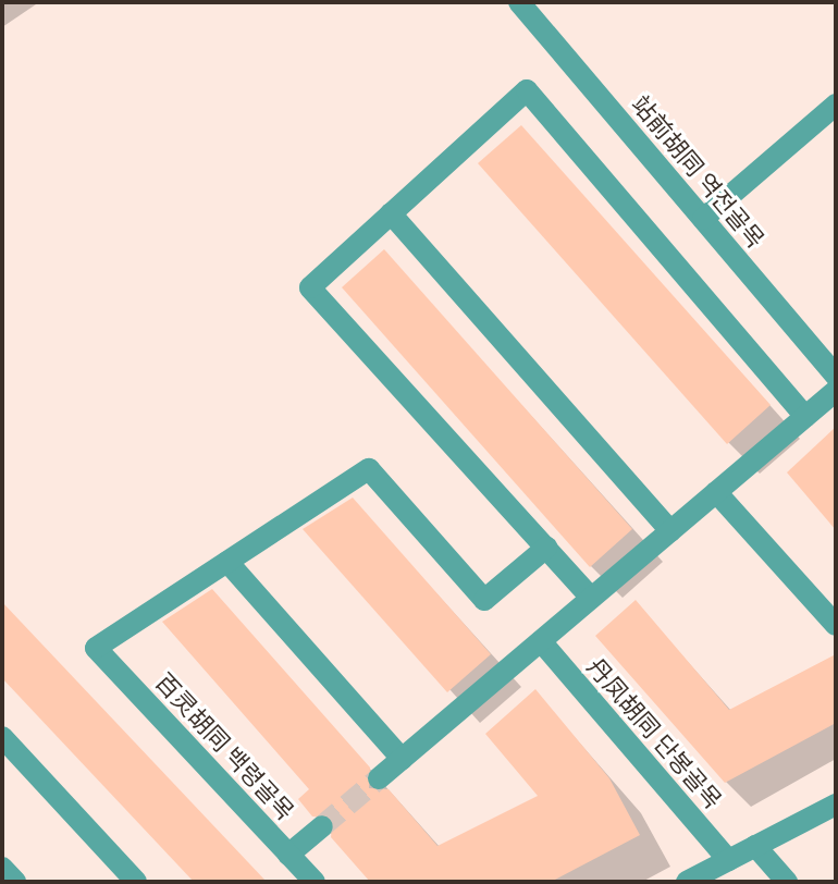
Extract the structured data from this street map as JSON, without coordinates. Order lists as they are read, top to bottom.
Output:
{
  "streets": {
    "street": ["站前胡同 역전골목", "丹凤胡同 단봉골목", "百灵胡同 백령골목"]
  }
}
